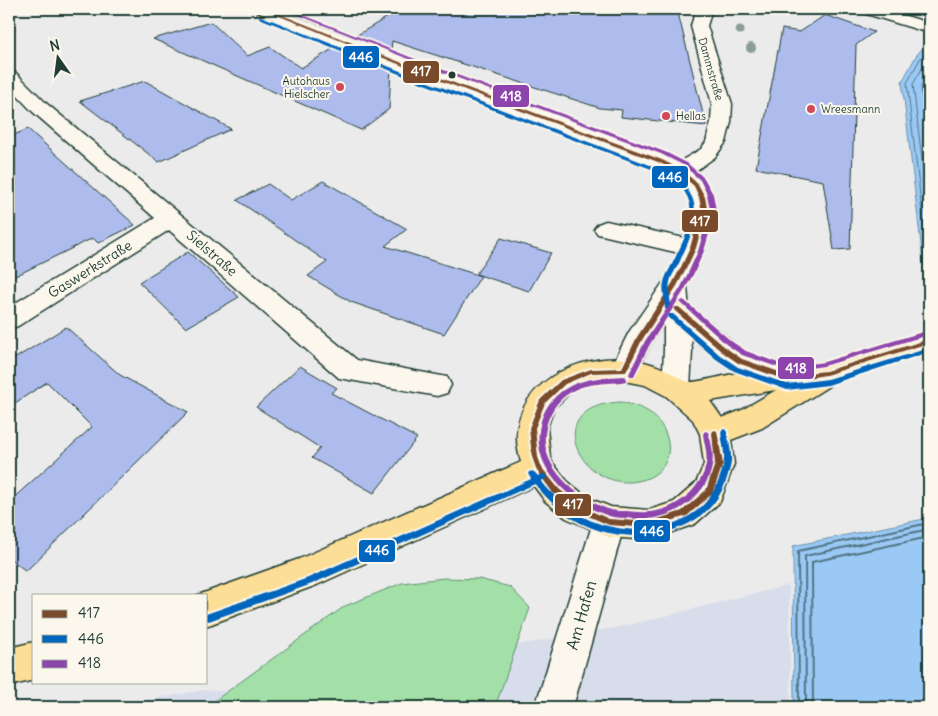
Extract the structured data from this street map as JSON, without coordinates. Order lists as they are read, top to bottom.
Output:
{
  "streets": {
    "street": [
      "Dammstraße",
      "Sielstraße",
      "Gaswerkstraße",
      "Am Hafen"
    ]
  },
  "crossings": [
    ["Sielstraße", "Gaswerkstraße"]
  ],
  "places": ["Autohaus Hielscher", "Wreesmann", "Hellas"],
  "lines": ["transit line 417", "transit line 418", "transit line 446"],
  "legend": ["417", "446", "418"],
  "north": "top"
}
